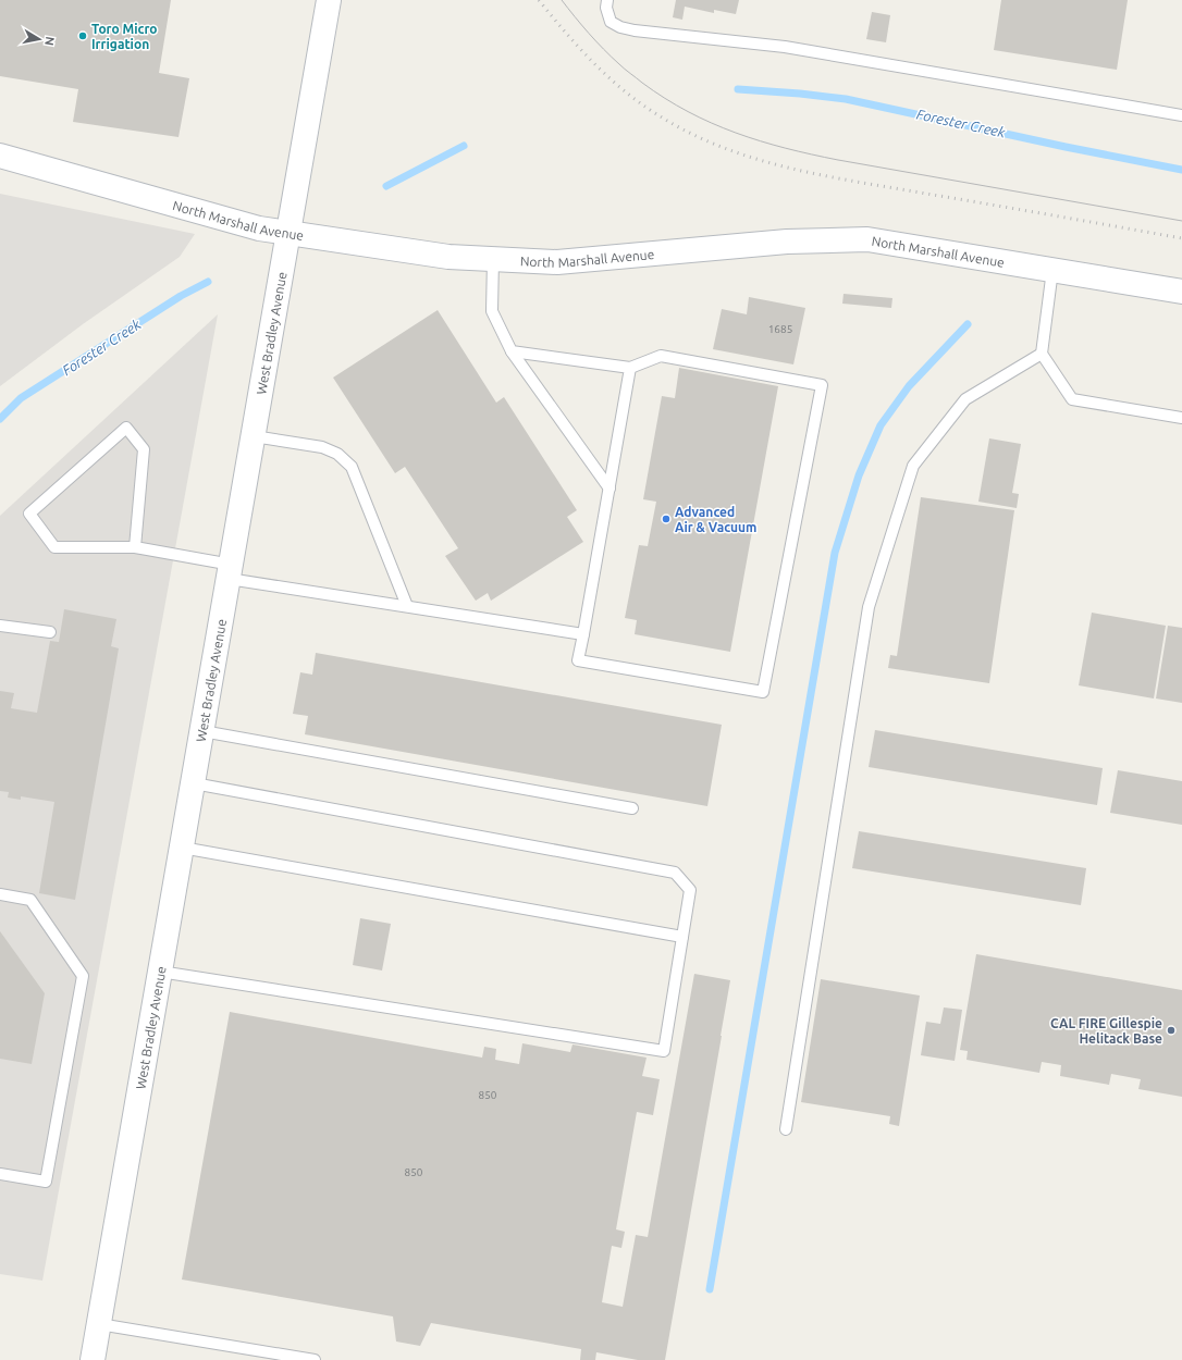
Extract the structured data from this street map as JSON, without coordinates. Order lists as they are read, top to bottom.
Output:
{
  "streets": {
    "main road": ["North Marshall Avenue", "West Bradley Avenue"]
  },
  "crossings": [
    ["North Marshall Avenue", "West Bradley Avenue"]
  ],
  "water": ["Forester Creek"],
  "places": ["Toro Micro Irrigation", "Advanced Air & Vacuum", "CAL FIRE Gillespie Helitack Base"],
  "house_numbers": ["1685", "850", "850"],
  "north": "right"
}
